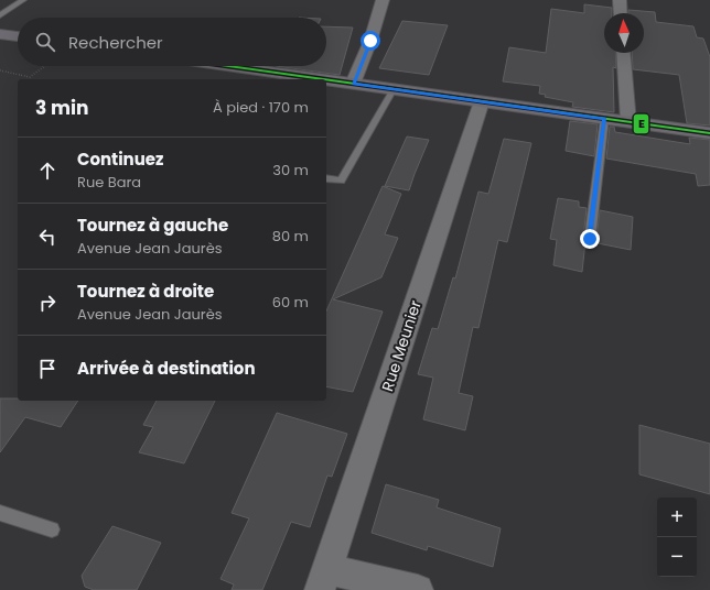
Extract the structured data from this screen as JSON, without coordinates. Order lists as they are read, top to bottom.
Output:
{
  "streets": {
    "street": ["Rue Meunier"]
  },
  "lines": ["transit line E"],
  "north": "top",
  "page": {
    "search": "Rechercher",
    "heading": ["3 min", "À pied · 170 m"],
    "list": [
      ["Continuez", "Rue Bara", "30 m"],
      ["Tournez à gauche", "Avenue Jean Jaurès", "80 m"],
      ["Tournez à droite", "Avenue Jean Jaurès", "60 m"],
      "Arrivée à destination"
    ],
    "map_buttons": ["+", "−"]
  }
}
